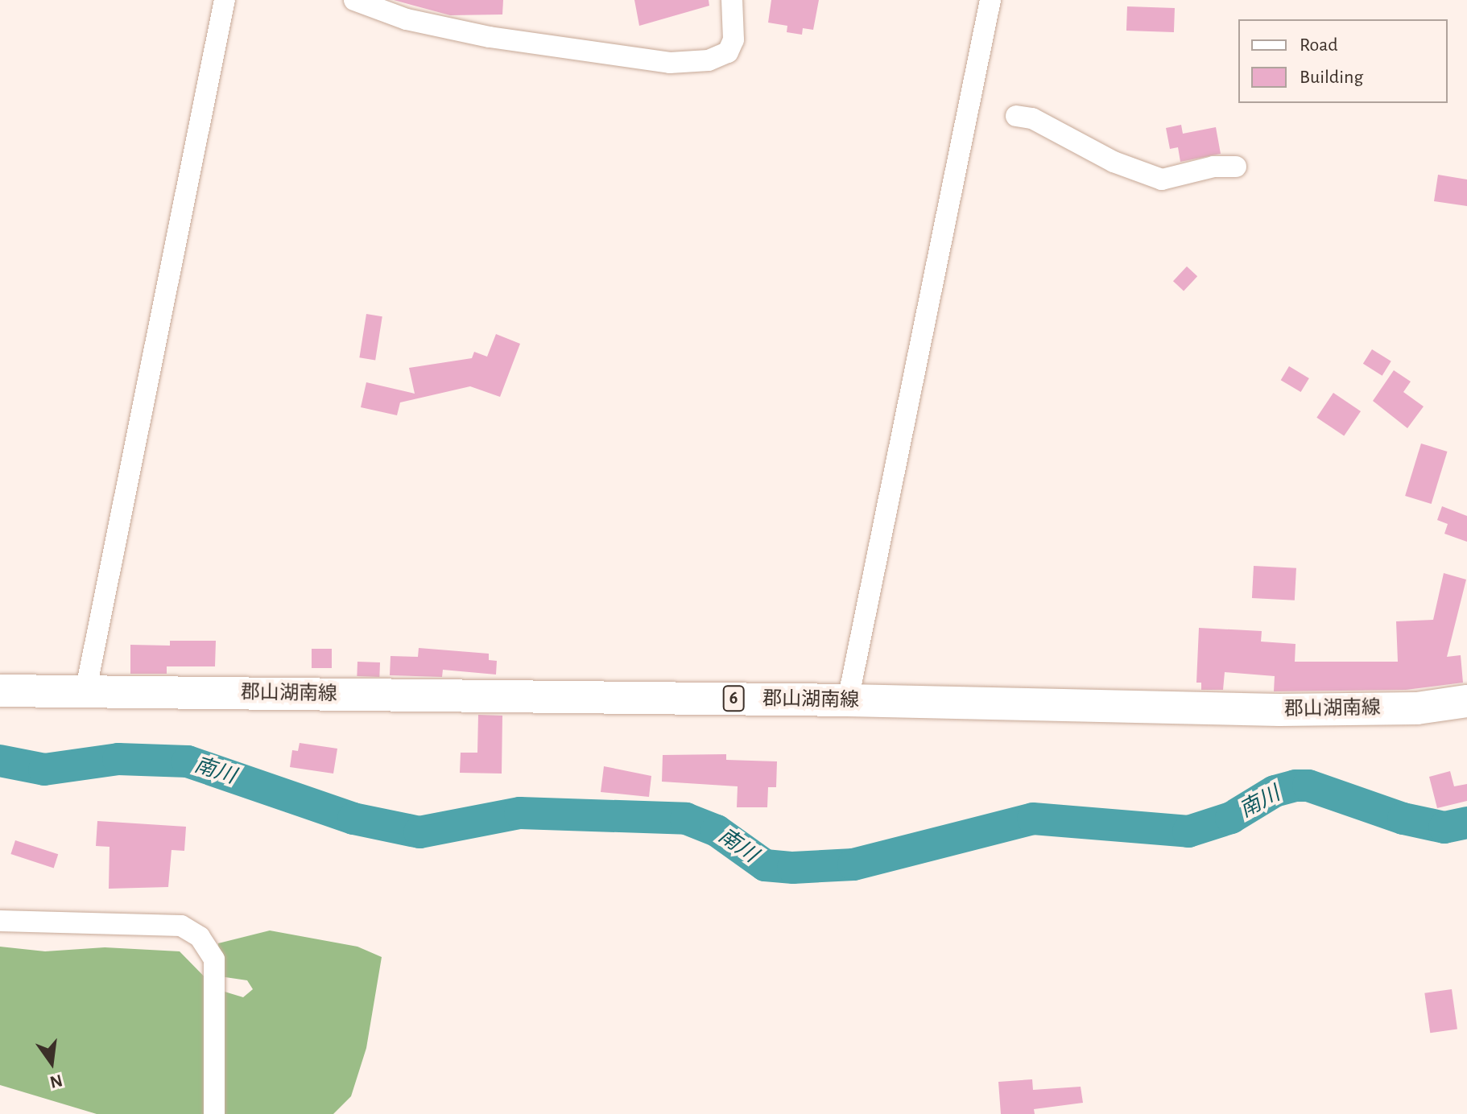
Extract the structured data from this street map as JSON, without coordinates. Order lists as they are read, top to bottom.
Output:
{
  "streets": {
    "main road": ["郡山湖南線", "6"]
  },
  "water": ["南川"],
  "legend": ["Road", "Building"],
  "north": "bottom"
}
